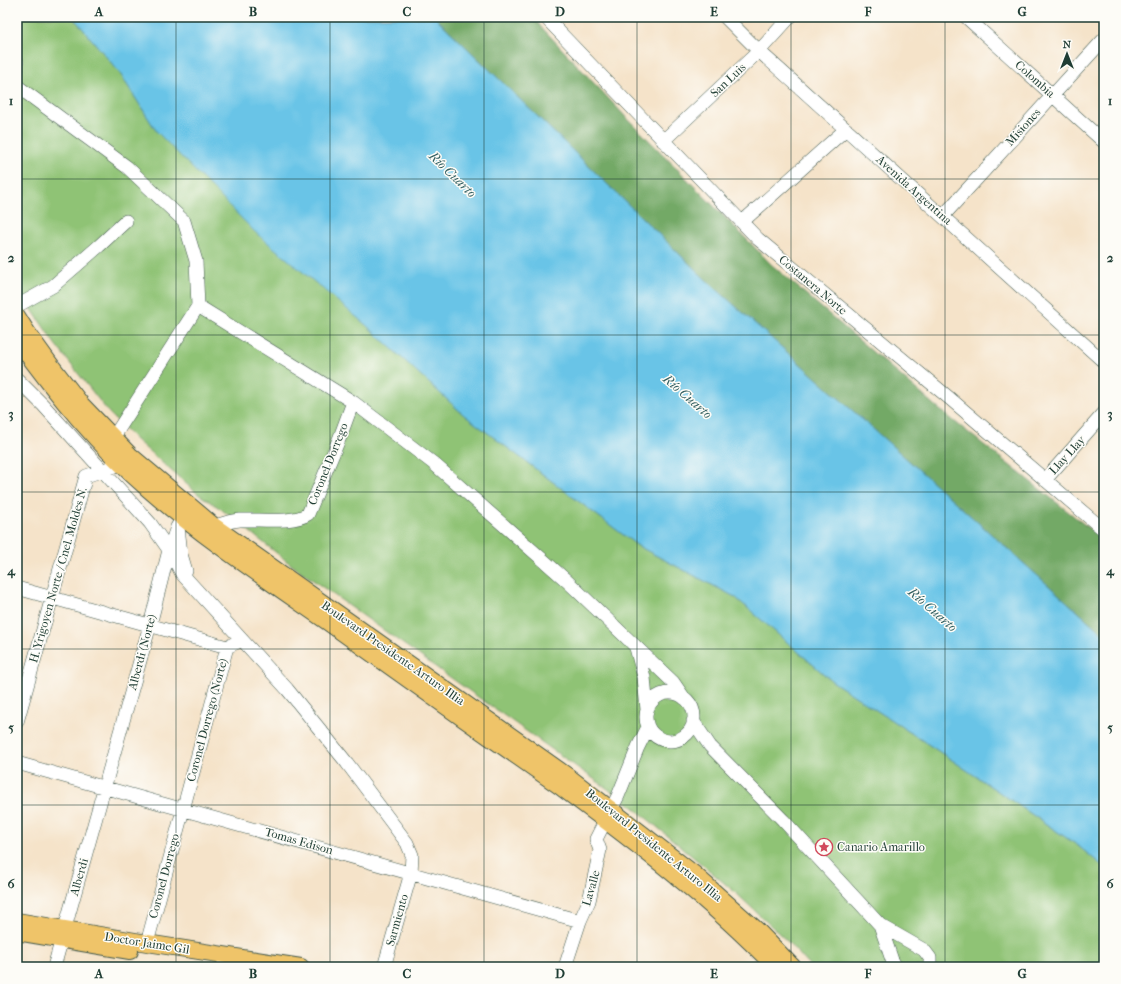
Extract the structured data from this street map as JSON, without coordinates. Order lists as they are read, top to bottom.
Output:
{
  "streets": {
    "main road": ["Boulevard Presidente Arturo Illia", "Doctor Jaime Gil"],
    "street": [
      "Colombia",
      "San Luis",
      "Misiones",
      "Avenida Argentina",
      "Costanera Norte",
      "Llay Llay",
      "Coronel Dorrego",
      "H. Yrigoyen Norte / Cnel. Moldes N.",
      "Alberdi (Norte)",
      "Coronel Dorrego (Norte)",
      "Tomas Edison",
      "Alberdi",
      "Lavalle",
      "Sarmiento"
    ]
  },
  "crossings": [
    ["Colombia", "Misiones"],
    ["San Luis", "Avenida Argentina"],
    ["San Luis", "Costanera Norte"],
    ["Misiones", "Avenida Argentina"],
    ["Costanera Norte", "Llay Llay"],
    ["Coronel Dorrego", "Boulevard Presidente Arturo Illia"],
    ["Coronel Dorrego", "Coronel Dorrego (Norte)"],
    ["Coronel Dorrego", "Tomas Edison"],
    ["Coronel Dorrego", "Doctor Jaime Gil"],
    ["H. Yrigoyen Norte / Cnel. Moldes N.", "Boulevard Presidente Arturo Illia"],
    ["H. Yrigoyen Norte / Cnel. Moldes N.", "Sarmiento"],
    ["Alberdi (Norte)", "Boulevard Presidente Arturo Illia"],
    ["Alberdi (Norte)", "Tomas Edison"],
    ["Alberdi (Norte)", "Alberdi"],
    ["Alberdi (Norte)", "Sarmiento"],
    ["Boulevard Presidente Arturo Illia", "Lavalle"],
    ["Coronel Dorrego (Norte)", "Tomas Edison"],
    ["Coronel Dorrego (Norte)", "Sarmiento"],
    ["Tomas Edison", "Alberdi"],
    ["Tomas Edison", "Lavalle"],
    ["Tomas Edison", "Sarmiento"],
    ["Alberdi", "Doctor Jaime Gil"]
  ],
  "water": ["Río Cuarto"],
  "places": {
    "place": ["Canario Amarillo"]
  },
  "north": "top",
  "grid": {
    "columns": [
      "A",
      "B",
      "C",
      "D",
      "E",
      "F",
      "G"
    ],
    "rows": [
      "1",
      "2",
      "3",
      "4",
      "5",
      "6"
    ]
  }
}
